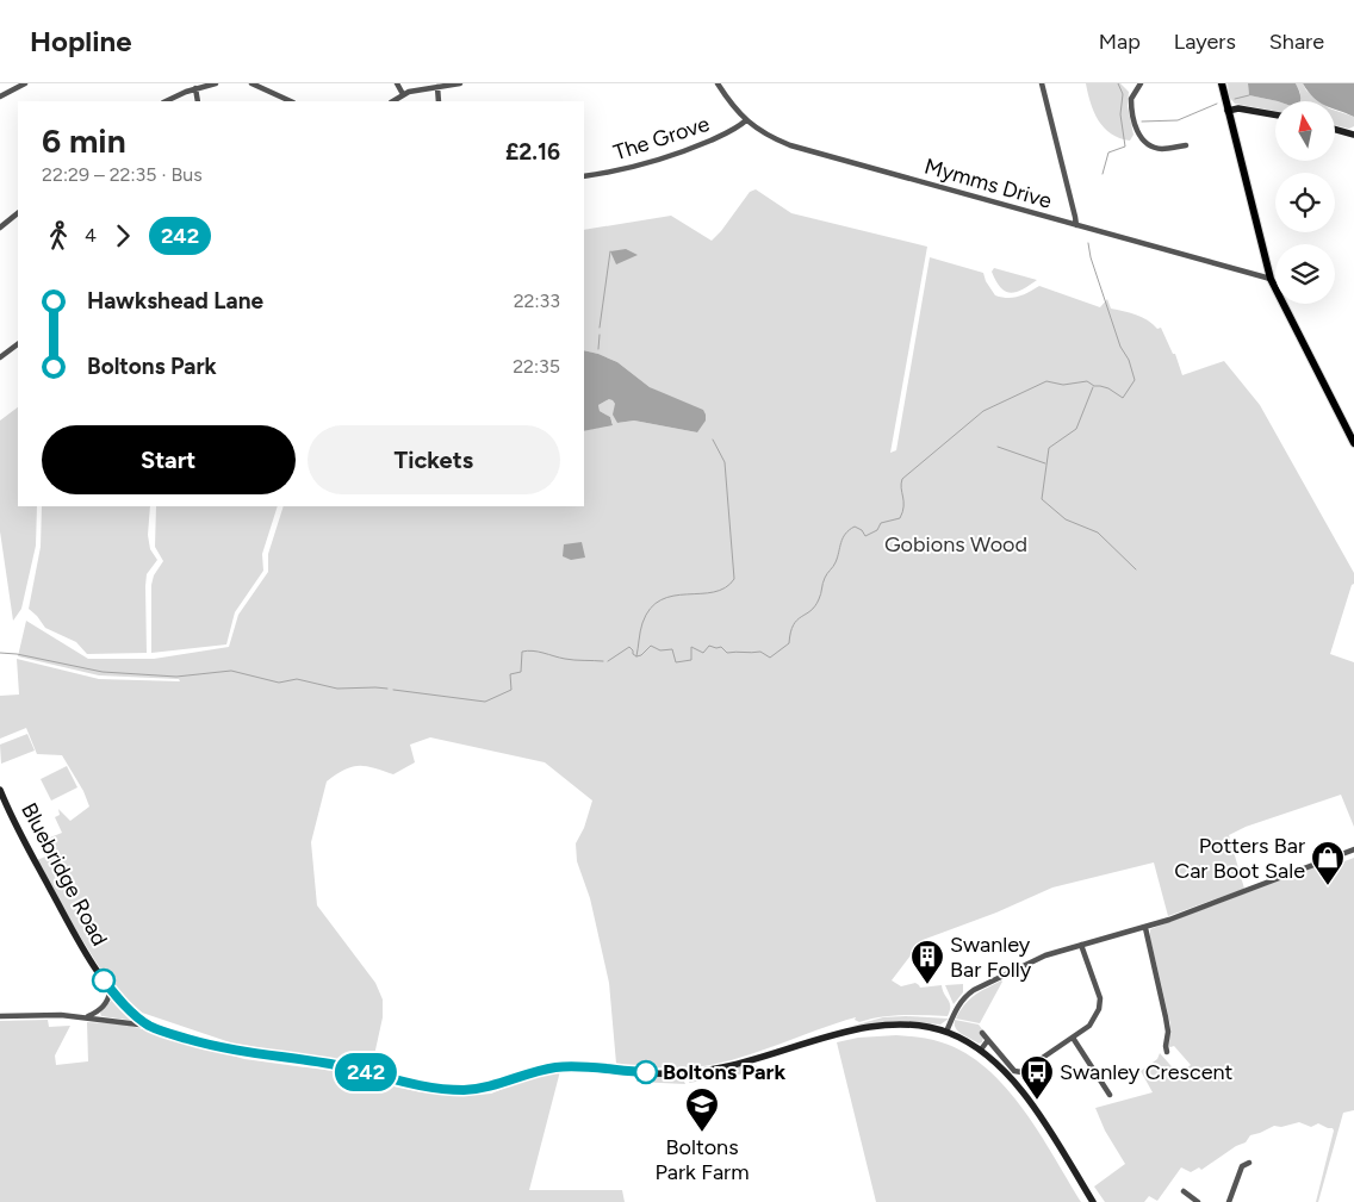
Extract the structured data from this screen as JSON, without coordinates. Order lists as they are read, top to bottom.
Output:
{
  "streets": {
    "street": ["The Grove", "Mymms Drive", "Bluebridge Road"]
  },
  "crossings": [
    ["The Grove", "Mymms Drive"]
  ],
  "parks": ["Gobions Wood"],
  "places": {
    "shop": ["Potters Bar Car Boot Sale"],
    "building": ["Swanley Bar Folly"],
    "other": ["Boltons Park"],
    "bus stop": ["Swanley Crescent"],
    "school or university": ["Boltons Park Farm"]
  },
  "lines": ["bus line 242"],
  "north": "top",
  "page": {
    "header": "Hopline",
    "nav": ["Map", "Layers", "Share"],
    "on_map": "242",
    "heading": ["6 min", "22:29 – 22:35 · Bus", "£2.16"],
    "legs": ["4", "242"],
    "list": [
      {
        "name": "Hawkshead Lane",
        "value": "22:33"
      },
      {
        "name": "Boltons Park",
        "value": "22:35"
      }
    ],
    "buttons": ["Start", "Tickets"]
  }
}
